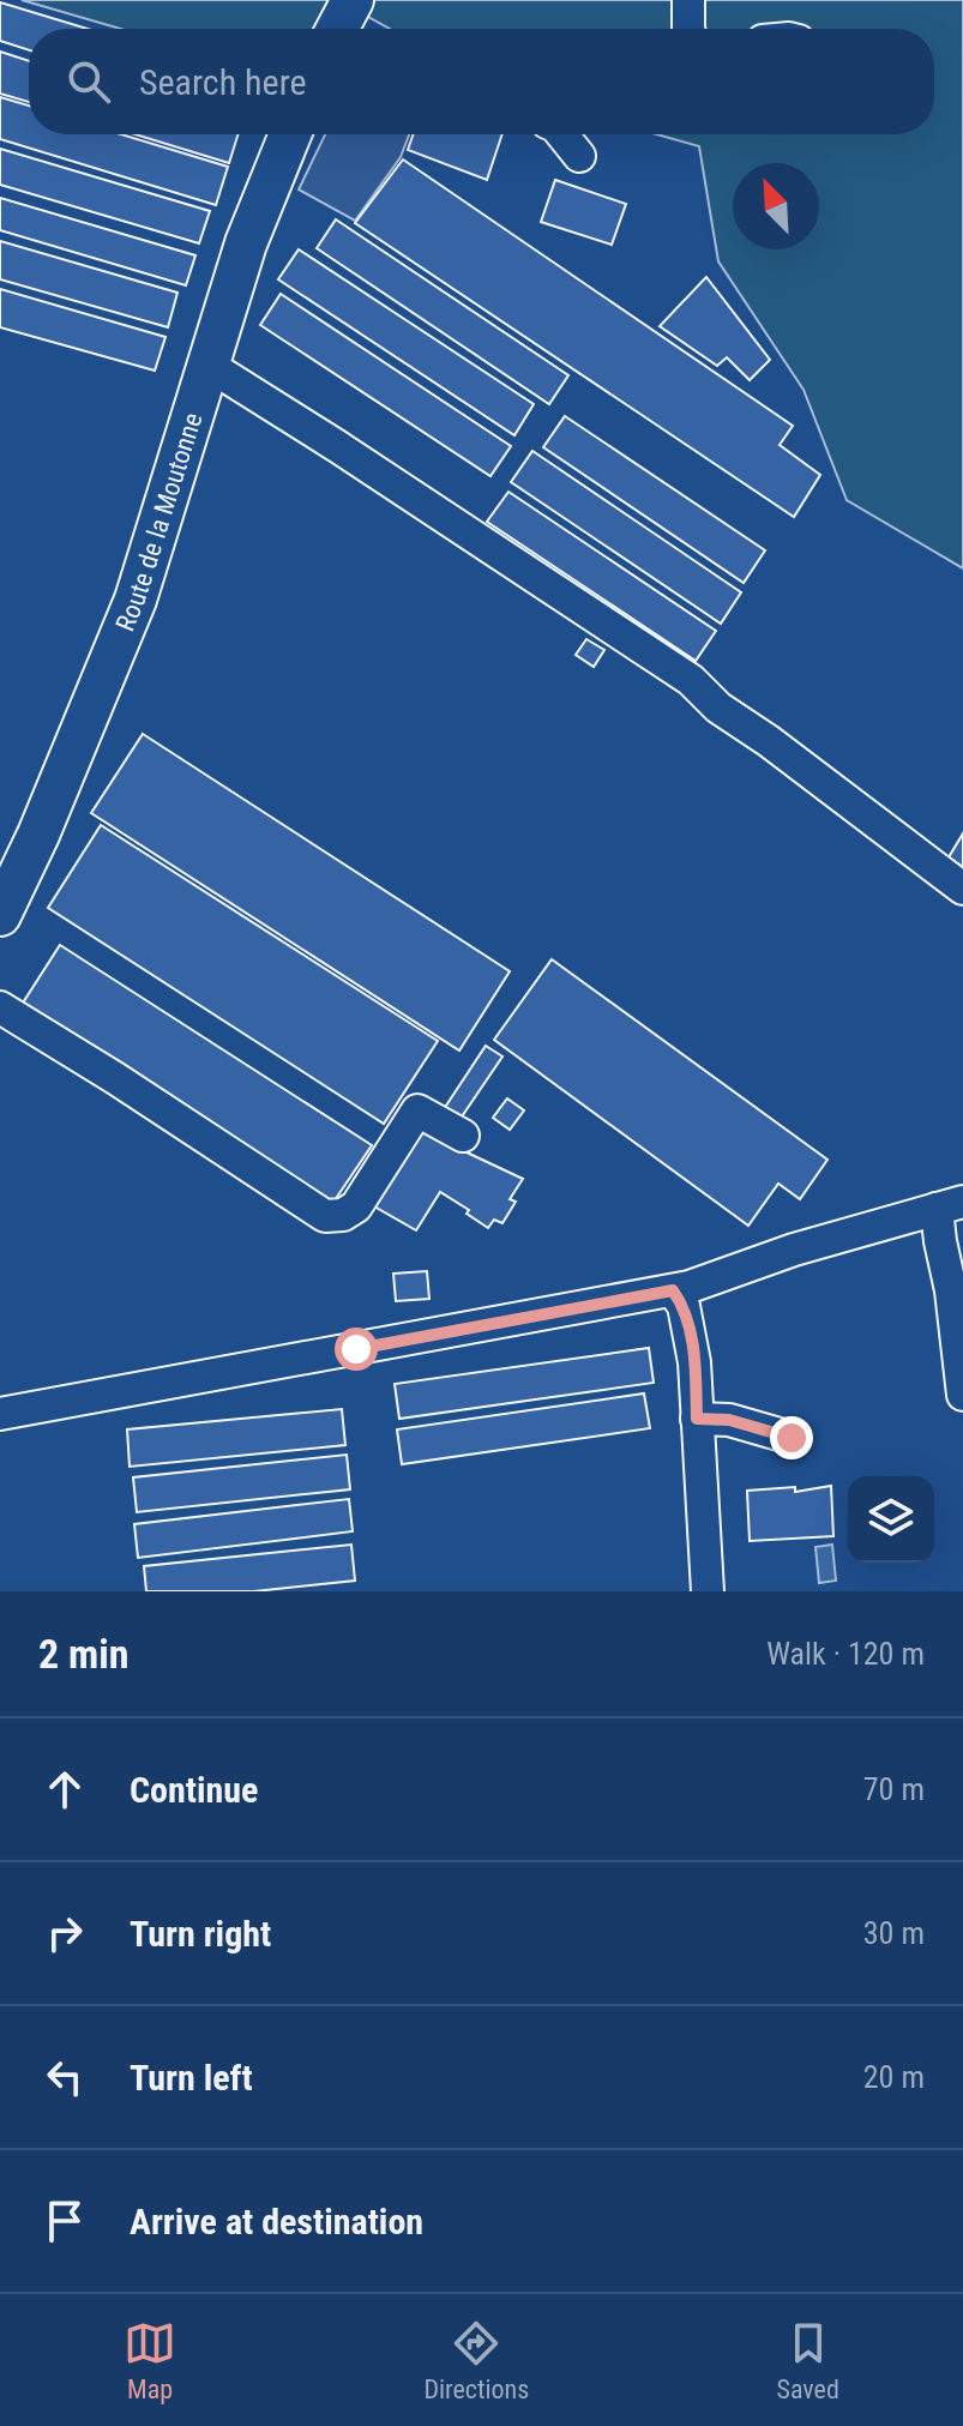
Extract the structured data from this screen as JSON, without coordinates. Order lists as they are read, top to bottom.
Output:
{
  "streets": {
    "main road": ["Route de la Moutonne"]
  },
  "north": "top left",
  "page": {
    "search": "Search here",
    "heading": ["2 min", "Walk · 120 m"],
    "list": [
      ["Continue", "70 m"],
      ["Turn right", "30 m"],
      ["Turn left", "20 m"],
      "Arrive at destination"
    ],
    "nav": ["Map", "Directions", "Saved"]
  }
}
